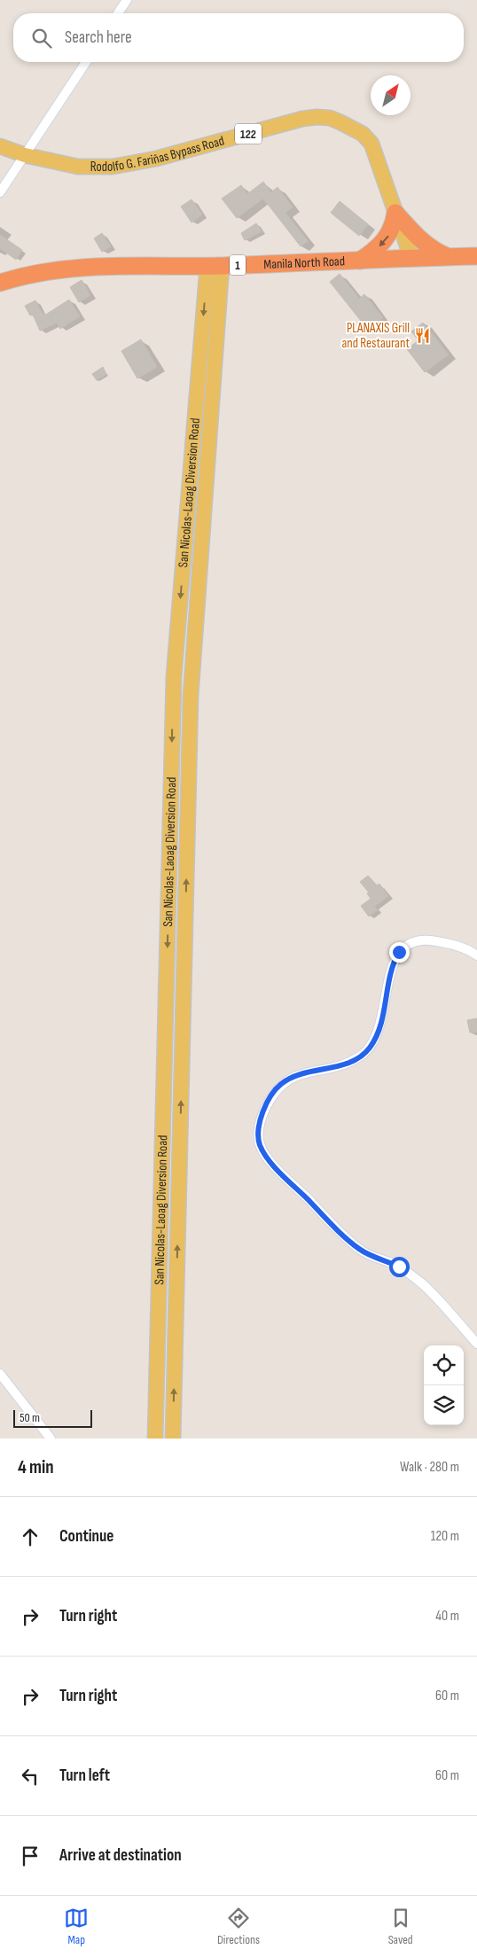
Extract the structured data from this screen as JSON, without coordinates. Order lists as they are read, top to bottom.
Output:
{
  "streets": {
    "highway": ["Manila North Road", "1"],
    "main road": ["122", "Rodolfo G. Fariñas Bypass Road", "San Nicolas-Laoag Diversion Road"]
  },
  "crossings": [
    ["Rodolfo G. Fariñas Bypass Road", "Manila North Road"],
    ["Manila North Road", "San Nicolas-Laoag Diversion Road"]
  ],
  "places": {
    "restaurant": ["PLANAXIS Grill and Restaurant"]
  },
  "scale_bar": "50 m",
  "north": "top right",
  "page": {
    "search": "Search here",
    "scale": "50 m",
    "heading": ["4 min", "Walk · 280 m"],
    "list": [
      ["Continue", "120 m"],
      ["Turn right", "40 m"],
      ["Turn right", "60 m"],
      ["Turn left", "60 m"],
      "Arrive at destination"
    ],
    "nav": ["Map", "Directions", "Saved"]
  }
}
